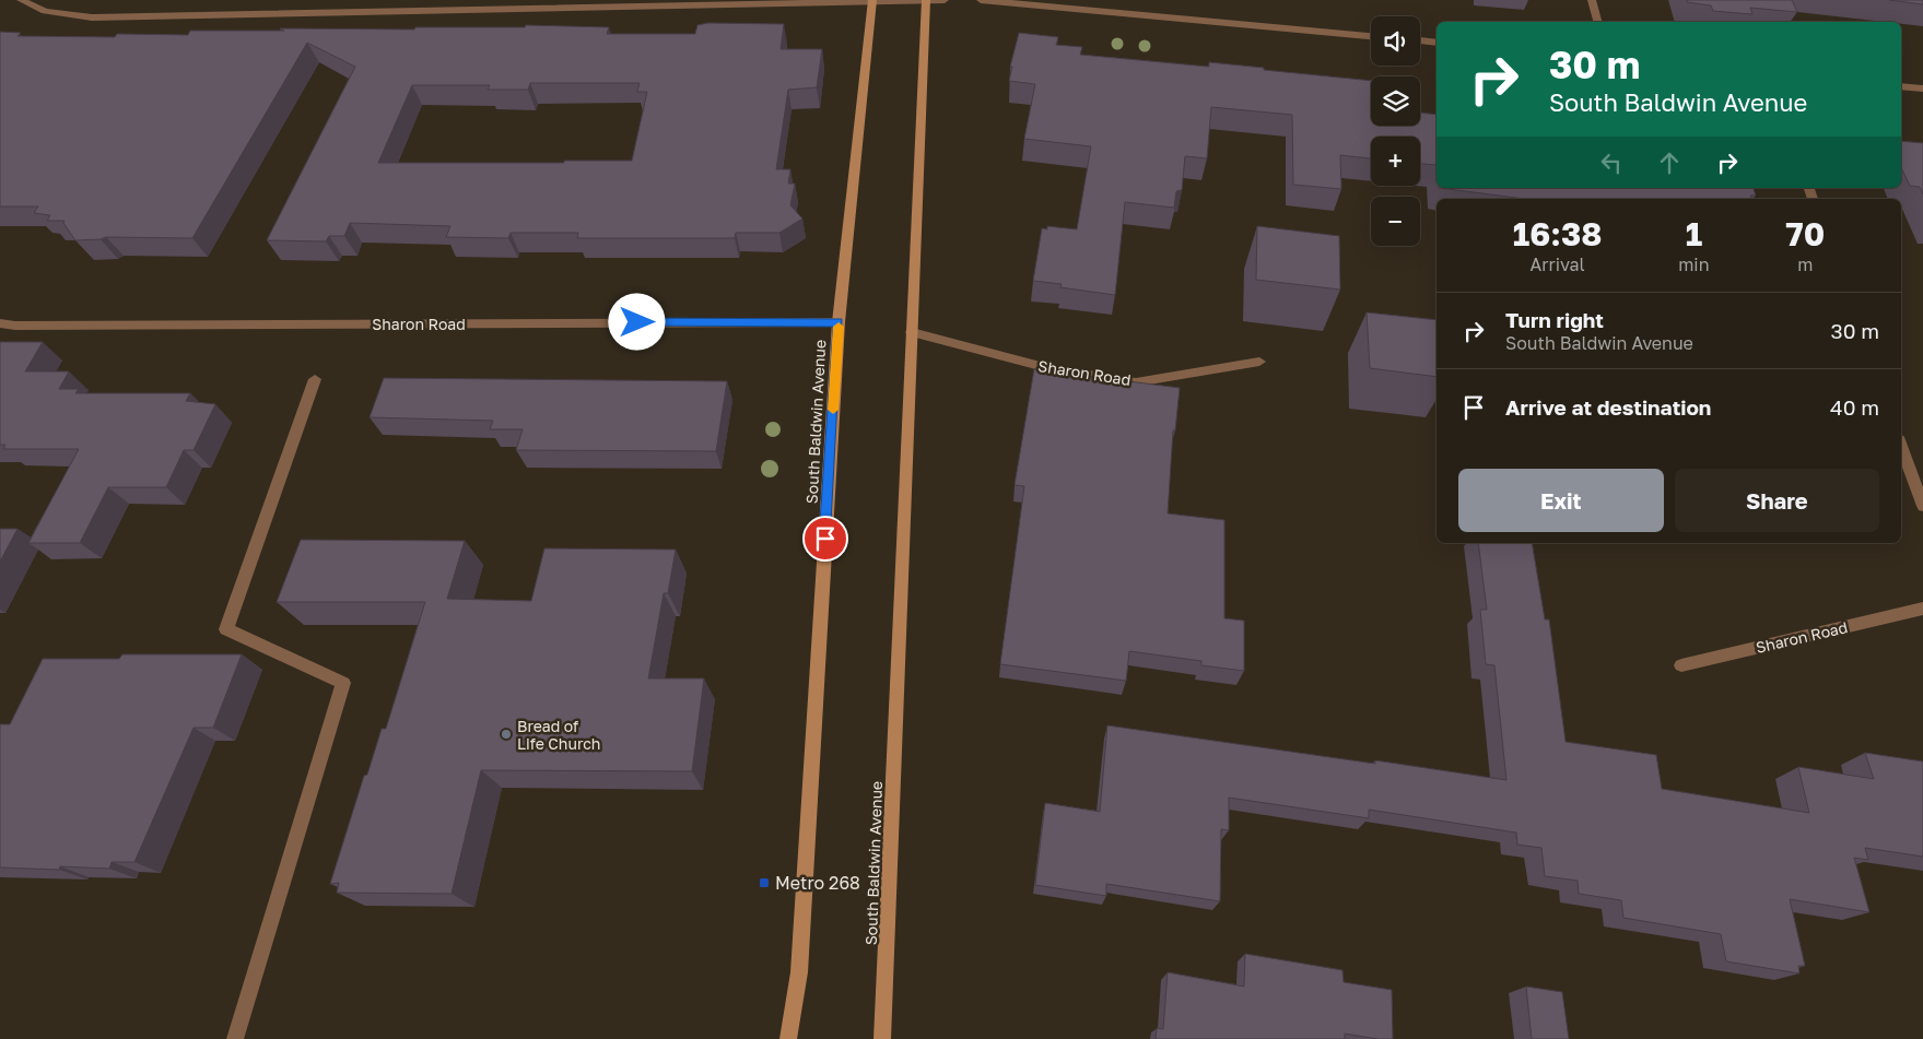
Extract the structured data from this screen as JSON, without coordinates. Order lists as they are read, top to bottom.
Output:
{
  "streets": {
    "main road": ["South Baldwin Avenue"],
    "street": ["Sharon Road"]
  },
  "crossings": [
    ["Sharon Road", "South Baldwin Avenue"]
  ],
  "places": {
    "other": ["Bread of Life Church"],
    "transit": ["Metro 268"]
  },
  "page": {
    "map_buttons": ["+", "−"],
    "turn": ["30 m", "South Baldwin Avenue"],
    "eta": [
      "16:38",
      "Arrival",
      "1",
      "min",
      "70",
      "m"
    ],
    "list": [
      {
        "name": "Turn right",
        "note": "South Baldwin Avenue",
        "value": "30 m"
      },
      {
        "name": "Arrive at destination",
        "value": "40 m"
      }
    ],
    "buttons": ["Exit", "Share"]
  }
}
